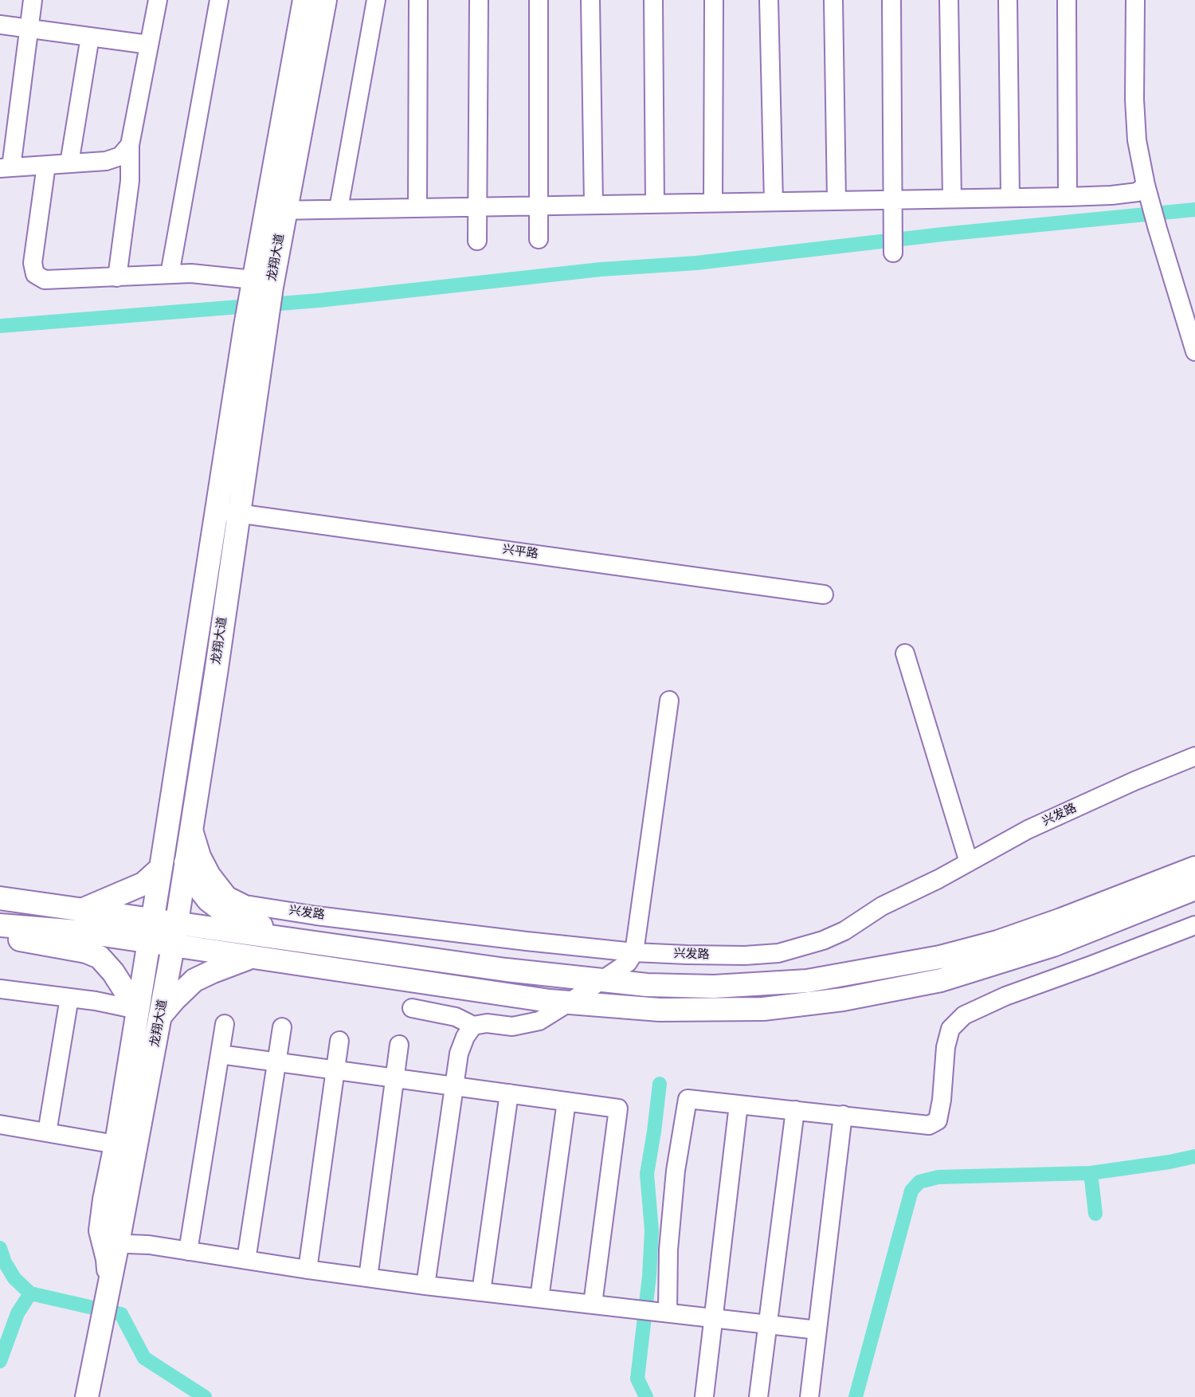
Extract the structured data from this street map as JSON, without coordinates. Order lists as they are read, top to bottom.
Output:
{
  "streets": {
    "main road": ["龙翔大道"],
    "street": ["兴平路", "兴发路"]
  },
  "crossings": [
    ["龙翔大道", "兴平路"],
    ["龙翔大道", "兴发路"]
  ]
}
